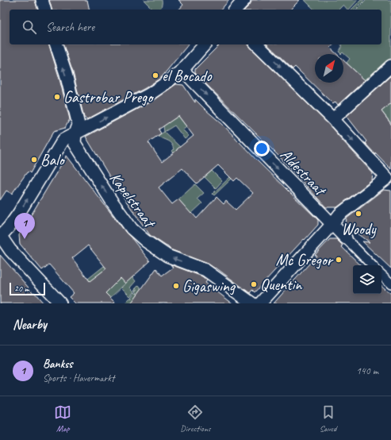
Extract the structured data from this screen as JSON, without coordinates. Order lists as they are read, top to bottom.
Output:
{
  "streets": {
    "street": ["Aldestraat", "Kapelstraat"]
  },
  "one_way": ["Kapelstraat"],
  "places": [
    "el Bocado",
    "Gastrobar Prego",
    "Balo",
    "Woody",
    "Mc Gregor",
    "Quentin",
    "Gigaswing"
  ],
  "scale_bar": "20 m",
  "north": "top right",
  "page": {
    "search": "Search here",
    "pins": "1",
    "scale": "20 m",
    "heading": "Nearby",
    "list": [
      {
        "mark": "1",
        "name": "Bankss",
        "note": "Sports · Havermarkt",
        "value": "140 m"
      }
    ],
    "nav": ["Map", "Directions", "Saved"]
  }
}
